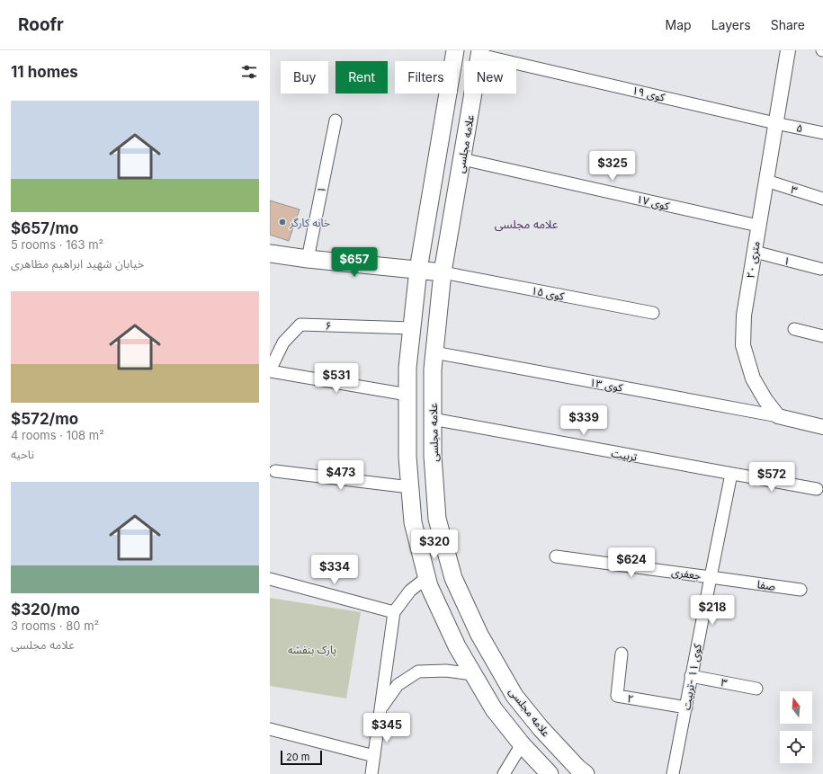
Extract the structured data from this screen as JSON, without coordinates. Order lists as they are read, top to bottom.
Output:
{
  "streets": {
    "main road": ["علامه مجلسی"],
    "street": [
      "کوی ۱۹",
      "۵",
      "۱",
      "۳",
      "کوی ۱۷",
      "۲۰ متری",
      "کوی ۱۵",
      "۶",
      "کوی ۱۳",
      "تربیت",
      "جعفری",
      "صفا",
      "کوی ۱۱ -تربیت",
      "۲"
    ]
  },
  "crossings": [
    ["کوی ۱۹", "۵"],
    ["کوی ۱۹", "علامه مجلسی"],
    ["کوی ۱۹", "۲۰ متری"],
    ["۵", "۲۰ متری"],
    ["علامه مجلسی", "کوی ۱۷"],
    ["علامه مجلسی", "کوی ۱۵"],
    ["علامه مجلسی", "کوی ۱۳"],
    ["علامه مجلسی", "تربیت"],
    ["۱", "۲۰ متری"],
    ["۳", "۲۰ متری"],
    ["۳", "کوی ۱۱ -تربیت"],
    ["کوی ۱۷", "۲۰ متری"],
    ["۲۰ متری", "کوی ۱۳"],
    ["تربیت", "کوی ۱۱ -تربیت"],
    ["جعفری", "صفا"],
    ["جعفری", "کوی ۱۱ -تربیت"],
    ["صفا", "کوی ۱۱ -تربیت"],
    ["کوی ۱۱ -تربیت", "۲"]
  ],
  "districts": ["علامه مجلسی"],
  "parks": ["پارک بنفشه"],
  "places": ["خانه کارگر"],
  "scale_bar": "20 m",
  "north": "top",
  "page": {
    "header": "Roofr",
    "nav": ["Map", "Layers", "Share"],
    "heading": "11 homes",
    "chip": [
      "Buy",
      "Rent",
      "Filters",
      "New"
    ],
    "list": [
      {
        "name": "$657/mo",
        "note": "5 rooms · 163 m² · خیابان شهید ابراهیم مظاهری"
      },
      {
        "name": "$572/mo",
        "note": "4 rooms · 108 m² · ناحیه"
      },
      {
        "name": "$320/mo",
        "note": "3 rooms · 80 m² · علامه مجلسی"
      }
    ],
    "price": [
      "$325",
      "$657",
      "$531",
      "$339",
      "$473",
      "$572",
      "$320",
      "$624",
      "$334",
      "$218",
      "$345"
    ],
    "scale": "20 m"
  }
}
